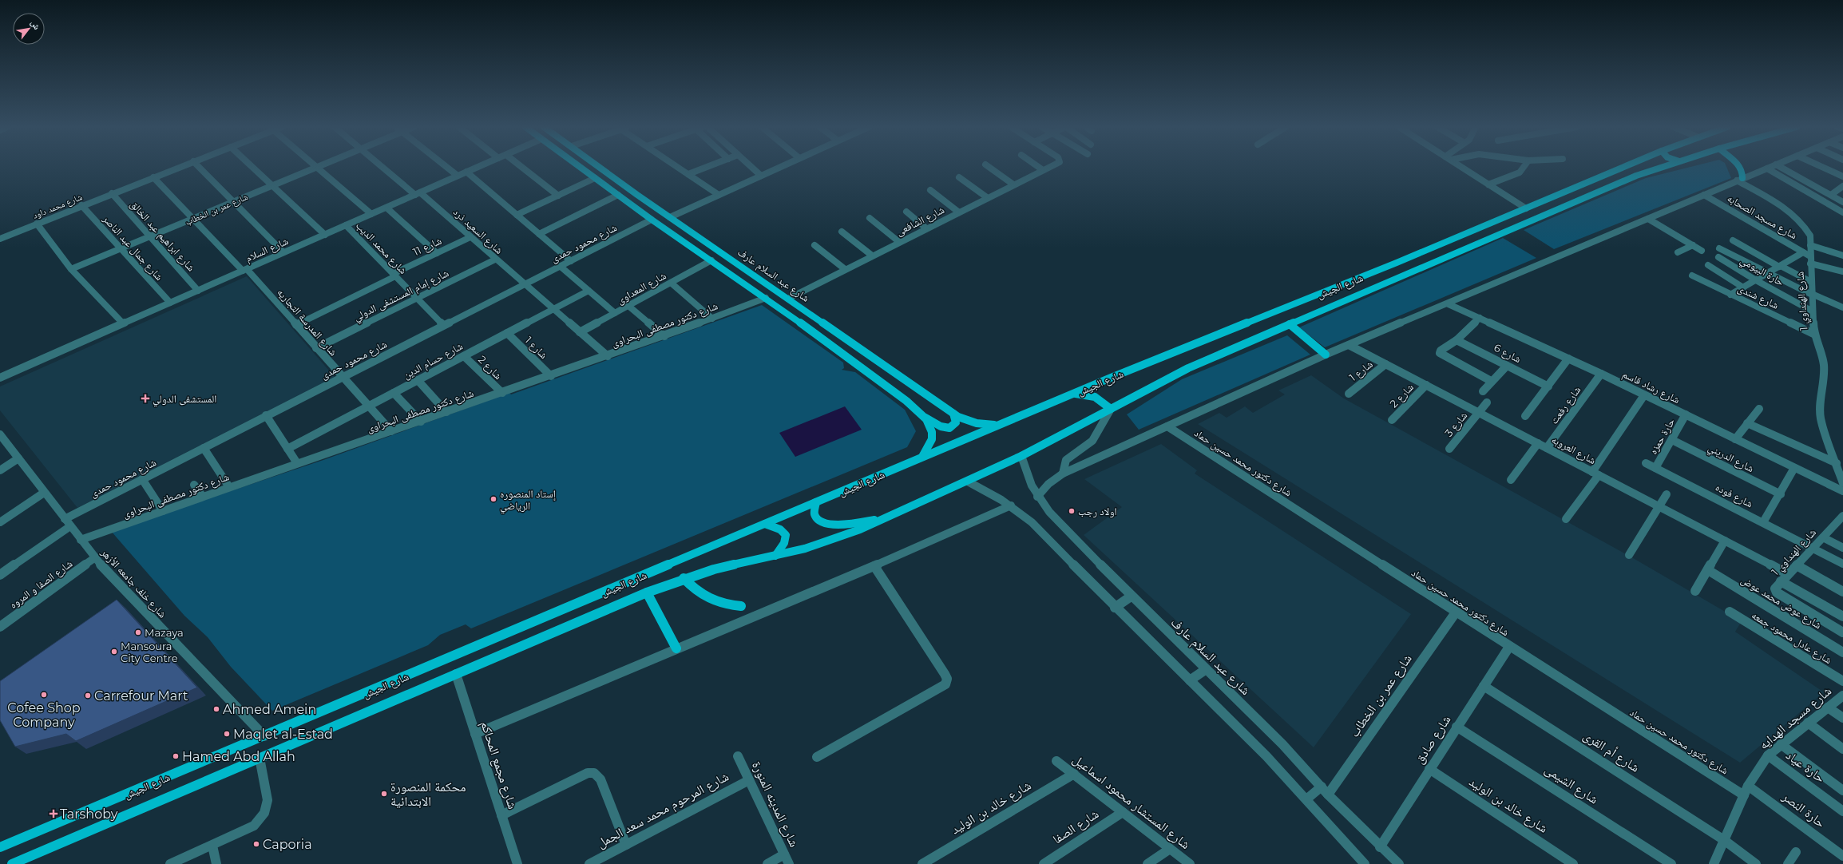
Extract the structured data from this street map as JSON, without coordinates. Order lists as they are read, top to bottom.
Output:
{
  "streets": {
    "main road": ["شارع عبد السلام عارف", "شارع الجيش"],
    "street": [
      "شارع محمد داود",
      "شارع عمر بن الخطاب",
      "شارع مسجد الصحابه",
      "شارع الشافعى",
      "شارع السعيد ذرد",
      "شارع ابراهيم عبد الخالق",
      "شارع محمود حمدى",
      "شارع 11",
      "شارع جمال عبد الناصر",
      "شارع محمد الديب",
      "شارع السلام",
      "حارة البيومي",
      "شارع المعداوى",
      "شارع إمام المستشفى الدولي",
      "شارع شندى",
      "شارع الهنداوي 1",
      "شارع المدرسة التجاريه",
      "شارع دكتور مصطفى البحراوى",
      "شارع 1",
      "شارع 6",
      "شارع حسام الدين",
      "شارع 2",
      "شارع رشاد قاسم",
      "شارع رفعت",
      "شارع 3",
      "حارة حمزه",
      "شارع العروبه",
      "شارع الدريني",
      "شارع دكتور محمد حسين حماد",
      "شارع فوده",
      "شارع خلف جامعه الأزهر",
      "شارع الصفا و المروه",
      "شارع عوض محمد عوض",
      "شارع عادل محمود جمعه",
      "شارع مسجد الهدايه",
      "شارع صادق",
      "شارع أم القرى",
      "شارع مجمع المحاكم",
      "حارة عياد",
      "شارع الشيمى",
      "شارع المستشار محمود اسماعيل",
      "شارع المدينه المنورة",
      "شارع خالد بن الوليد",
      "شارع المرحوم محمد سعد الجمل",
      "حارة النصر",
      "شارع الصفا"
    ]
  },
  "crossings": [
    ["شارع محمد داود", "شارع ابراهيم عبد الخالق"],
    ["شارع محمد داود", "شارع جمال عبد الناصر"],
    ["شارع محمد داود", "شارع المدرسة التجاريه"],
    ["شارع عمر بن الخطاب", "شارع ابراهيم عبد الخالق"],
    ["شارع عمر بن الخطاب", "شارع جمال عبد الناصر"],
    ["شارع عمر بن الخطاب", "شارع عبد السلام عارف"],
    ["شارع عمر بن الخطاب", "شارع المدرسة التجاريه"],
    ["شارع عمر بن الخطاب", "شارع دكتور محمد حسين حماد"],
    ["شارع مسجد الصحابه", "شارع الهنداوي 1"],
    ["شارع الشافعى", "شارع عبد السلام عارف"],
    ["شارع السعيد ذرد", "شارع محمود حمدى"],
    ["شارع السعيد ذرد", "شارع 11"],
    ["شارع السعيد ذرد", "شارع السلام"],
    ["شارع السعيد ذرد", "شارع المعداوى"],
    ["شارع السعيد ذرد", "شارع إمام المستشفى الدولي"],
    ["شارع السعيد ذرد", "شارع دكتور مصطفى البحراوى"],
    ["شارع السعيد ذرد", "شارع حسام الدين"],
    ["شارع ابراهيم عبد الخالق", "شارع السلام"],
    ["شارع محمود حمدى", "شارع محمد الديب"],
    ["شارع محمود حمدى", "شارع المدرسة التجاريه"],
    ["شارع محمود حمدى", "شارع خلف جامعه الأزهر"],
    ["شارع 11", "شارع محمد الديب"],
    ["شارع 11", "شارع المدرسة التجاريه"],
    ["شارع جمال عبد الناصر", "شارع السلام"],
    ["شارع محمد الديب", "شارع السلام"],
    ["شارع محمد الديب", "شارع إمام المستشفى الدولي"],
    ["شارع السلام", "شارع المدرسة التجاريه"],
    ["حارة البيومي", "شارع الهنداوي 1"],
    ["شارع عبد السلام عارف", "شارع الجيش"],
    ["شارع عبد السلام عارف", "شارع صادق"],
    ["شارع الجيش", "شارع خلف جامعه الأزهر"],
    ["شارع الجيش", "شارع مجمع المحاكم"],
    ["شارع إمام المستشفى الدولي", "شارع المدرسة التجاريه"],
    ["شارع شندى", "شارع الهنداوي 1"],
    ["شارع الهنداوي 1", "شارع العروبه"],
    ["شارع الهنداوي 1", "شارع فوده"],
    ["شارع المدرسة التجاريه", "شارع دكتور مصطفى البحراوى"],
    ["شارع المدرسة التجاريه", "شارع حسام الدين"],
    ["شارع دكتور مصطفى البحراوى", "شارع 1"],
    ["شارع دكتور مصطفى البحراوى", "شارع 2"],
    ["شارع دكتور مصطفى البحراوى", "شارع خلف جامعه الأزهر"],
    ["شارع 1", "شارع حسام الدين"],
    ["شارع 1", "شارع العروبه"],
    ["شارع حسام الدين", "شارع 2"],
    ["شارع 2", "شارع العروبه"],
    ["شارع رشاد قاسم", "شارع رفعت"],
    ["شارع رشاد قاسم", "حارة حمزه"],
    ["شارع رفعت", "شارع العروبه"],
    ["شارع 3", "شارع العروبه"],
    ["حارة حمزه", "شارع الدريني"],
    ["حارة حمزه", "شارع فوده"],
    ["شارع دكتور محمد حسين حماد", "شارع مسجد الهدايه"],
    ["شارع دكتور محمد حسين حماد", "شارع صادق"],
    ["شارع دكتور محمد حسين حماد", "حارة النصر"],
    ["شارع خلف جامعه الأزهر", "شارع الصفا و المروه"],
    ["شارع مسجد الهدايه", "شارع أم القرى"],
    ["شارع مسجد الهدايه", "حارة عياد"],
    ["شارع مسجد الهدايه", "حارة النصر"],
    ["شارع صادق", "شارع أم القرى"],
    ["شارع صادق", "شارع الشيمى"],
    ["شارع صادق", "شارع خالد بن الوليد"],
    ["شارع المستشار محمود اسماعيل", "شارع خالد بن الوليد"],
    ["شارع المستشار محمود اسماعيل", "شارع الصفا"],
    ["شارع المدينه المنورة", "شارع المرحوم محمد سعد الجمل"]
  ],
  "places": {
    "health": ["المستشفى الدولي", "Tarshoby"],
    "other": [
      "إستاد المنصوره الرياضي",
      "اولاد رجب",
      "Mazaya",
      "Mansoura City Centre",
      "Cofee Shop Company",
      "Carrefour Mart",
      "Ahmed Amein",
      "Maqlet al-Estad",
      "Hamed Abd Allah",
      "محكمة المنصورة الابتدائية",
      "Caporia"
    ]
  },
  "north": "top right"
}
